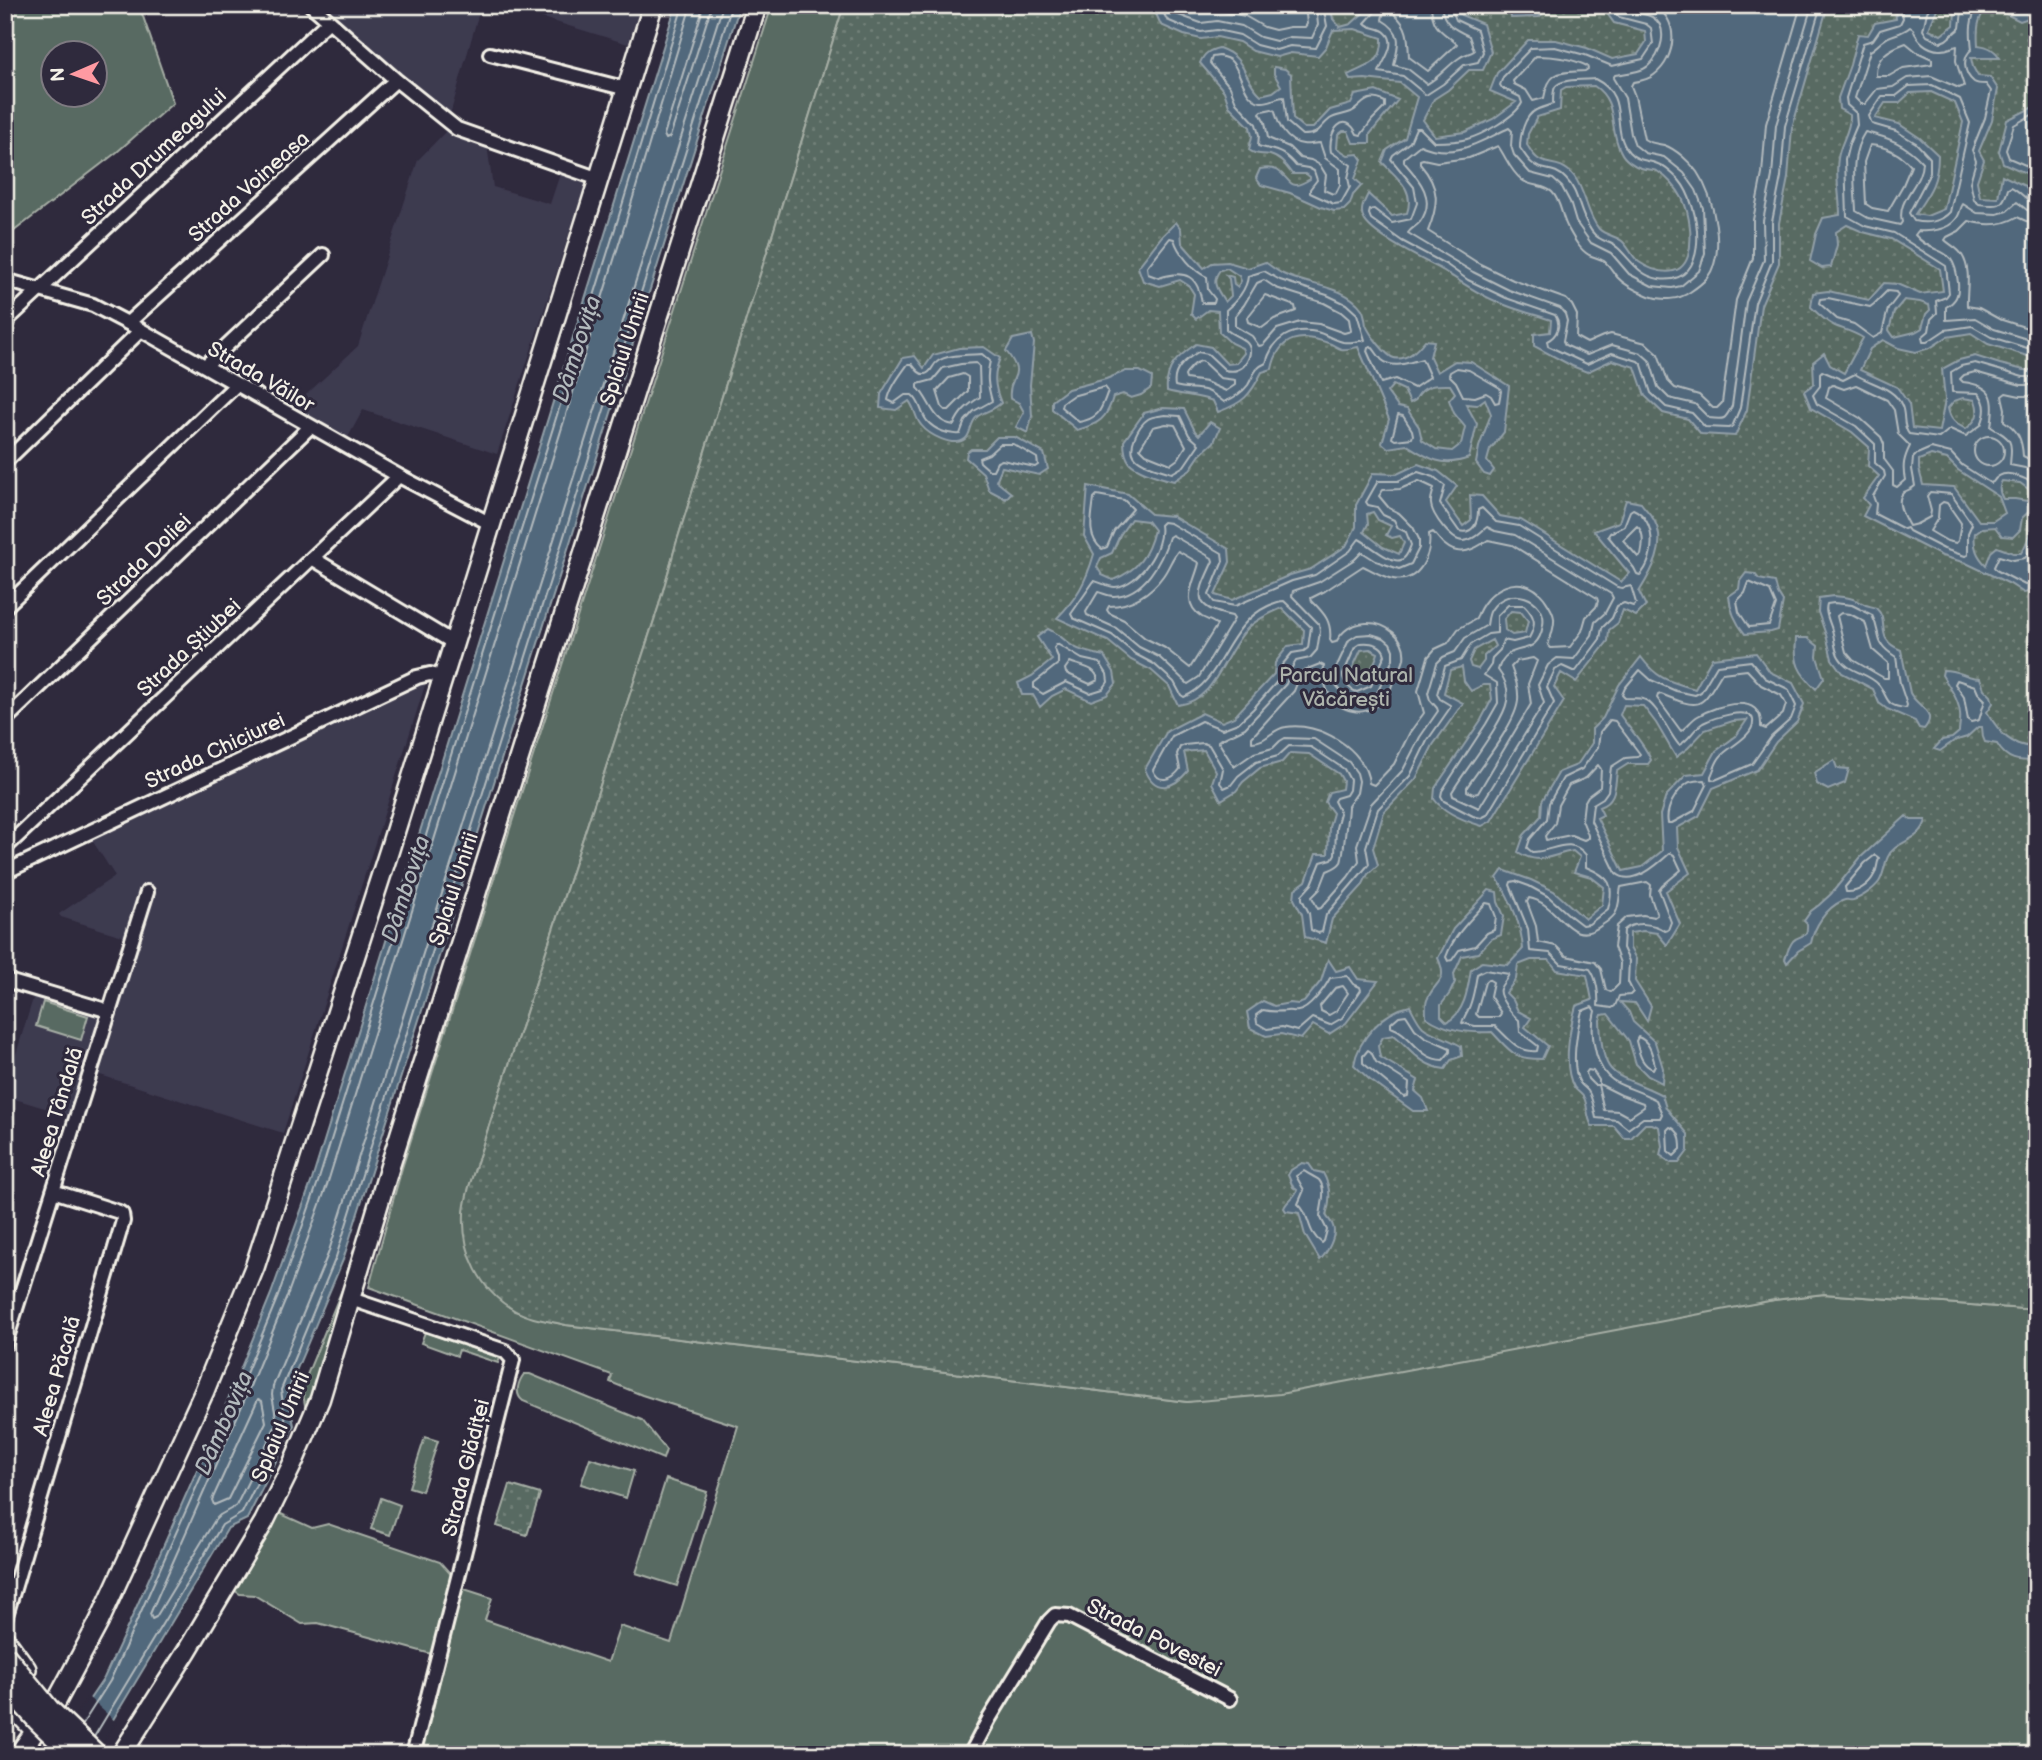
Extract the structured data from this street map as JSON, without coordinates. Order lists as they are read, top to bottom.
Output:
{
  "streets": {
    "main road": ["Splaiul Unirii"],
    "street": [
      "Strada Drumeagului",
      "Strada Voineasa",
      "Strada Văilor",
      "Strada Doliei",
      "Strada Știubei",
      "Strada Chiciurei",
      "Aleea Tândală",
      "Aleea Păcală",
      "Strada Glădiței",
      "Strada Povestei"
    ]
  },
  "crossings": [
    ["Strada Drumeagului", "Strada Văilor"],
    ["Strada Voineasa", "Strada Văilor"],
    ["Splaiul Unirii", "Strada Glădiței"],
    ["Strada Văilor", "Strada Doliei"],
    ["Strada Văilor", "Strada Știubei"],
    ["Aleea Tândală", "Aleea Păcală"]
  ],
  "water": ["Dâmbovița"],
  "parks": ["Parcul Natural Văcărești"],
  "north": "left"
}
